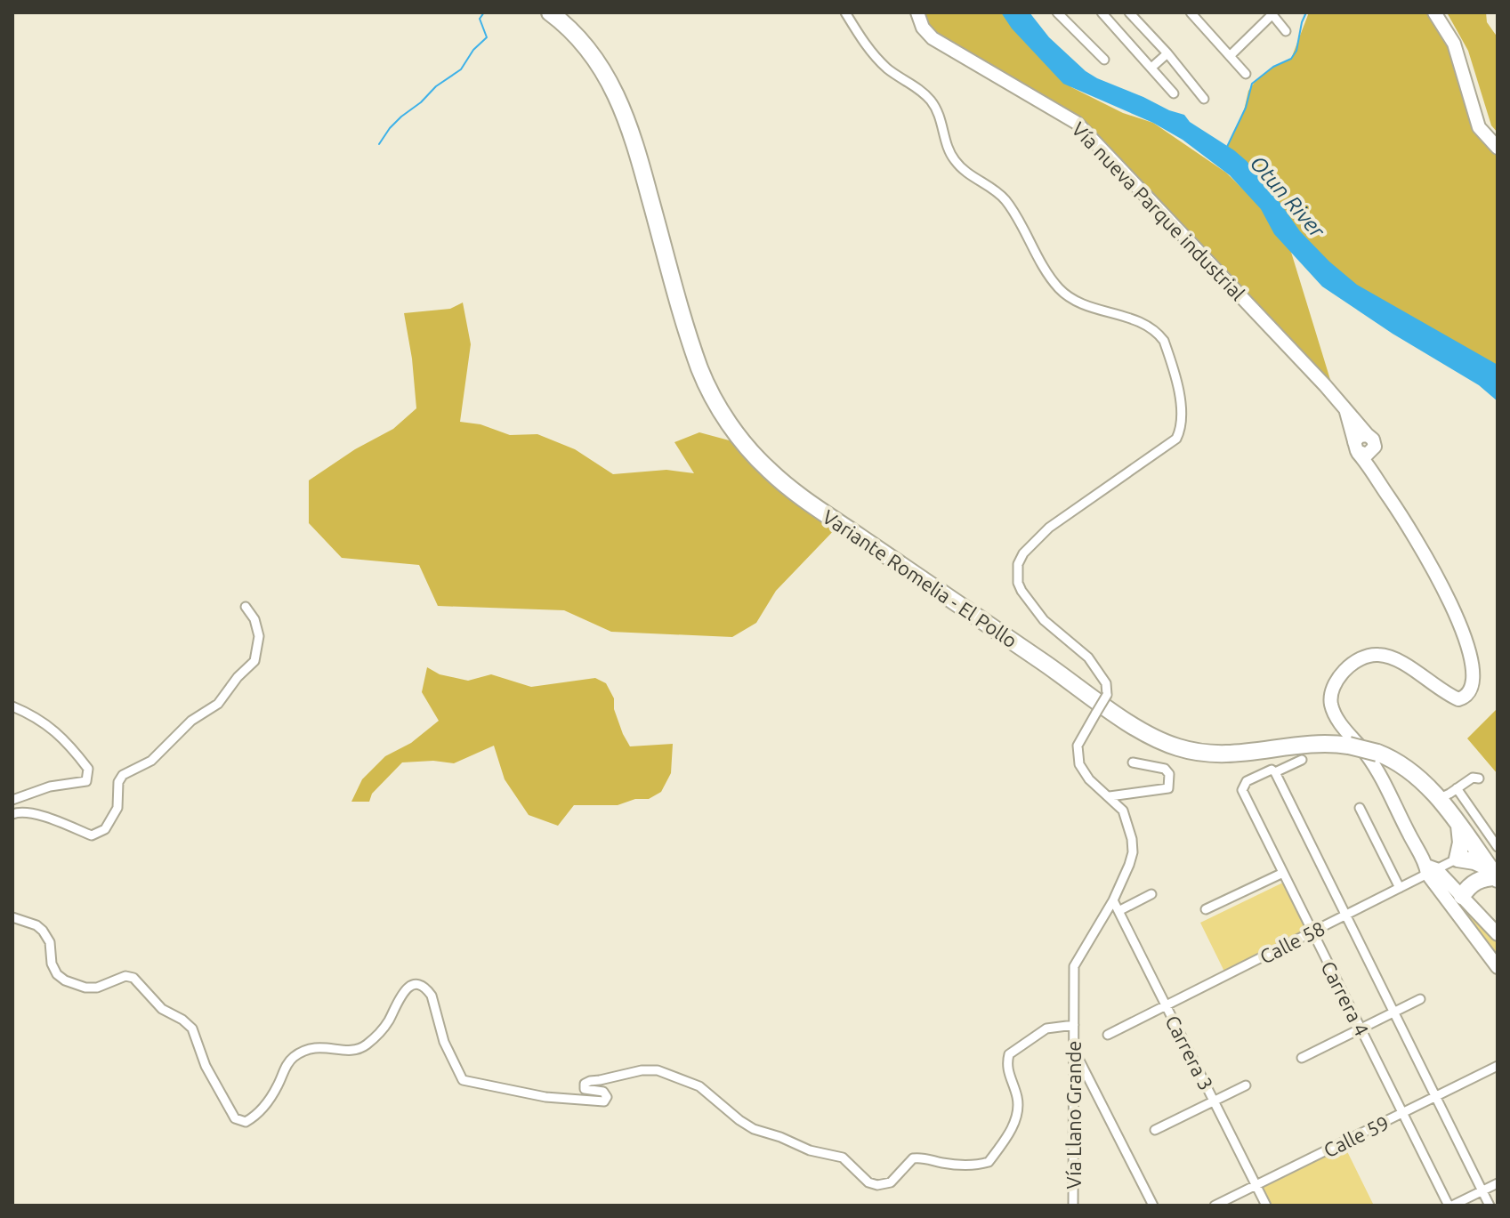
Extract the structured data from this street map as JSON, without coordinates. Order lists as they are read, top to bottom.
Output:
{
  "streets": {
    "highway": ["Variante Romelia - El Pollo"],
    "main road": ["Vía nueva Parque industrial"],
    "street": [
      "Calle 58",
      "Carrera 4",
      "Carrera 3",
      "Vía Llano Grande",
      "Calle 59"
    ]
  },
  "crossings": [
    ["Vía nueva Parque industrial", "Calle 58"],
    ["Variante Romelia - El Pollo", "Calle 58"],
    ["Calle 58", "Carrera 4"],
    ["Calle 58", "Carrera 3"],
    ["Carrera 4", "Calle 59"],
    ["Carrera 3", "Vía Llano Grande"],
    ["Carrera 3", "Calle 59"]
  ],
  "water": ["Otun River"]
}
